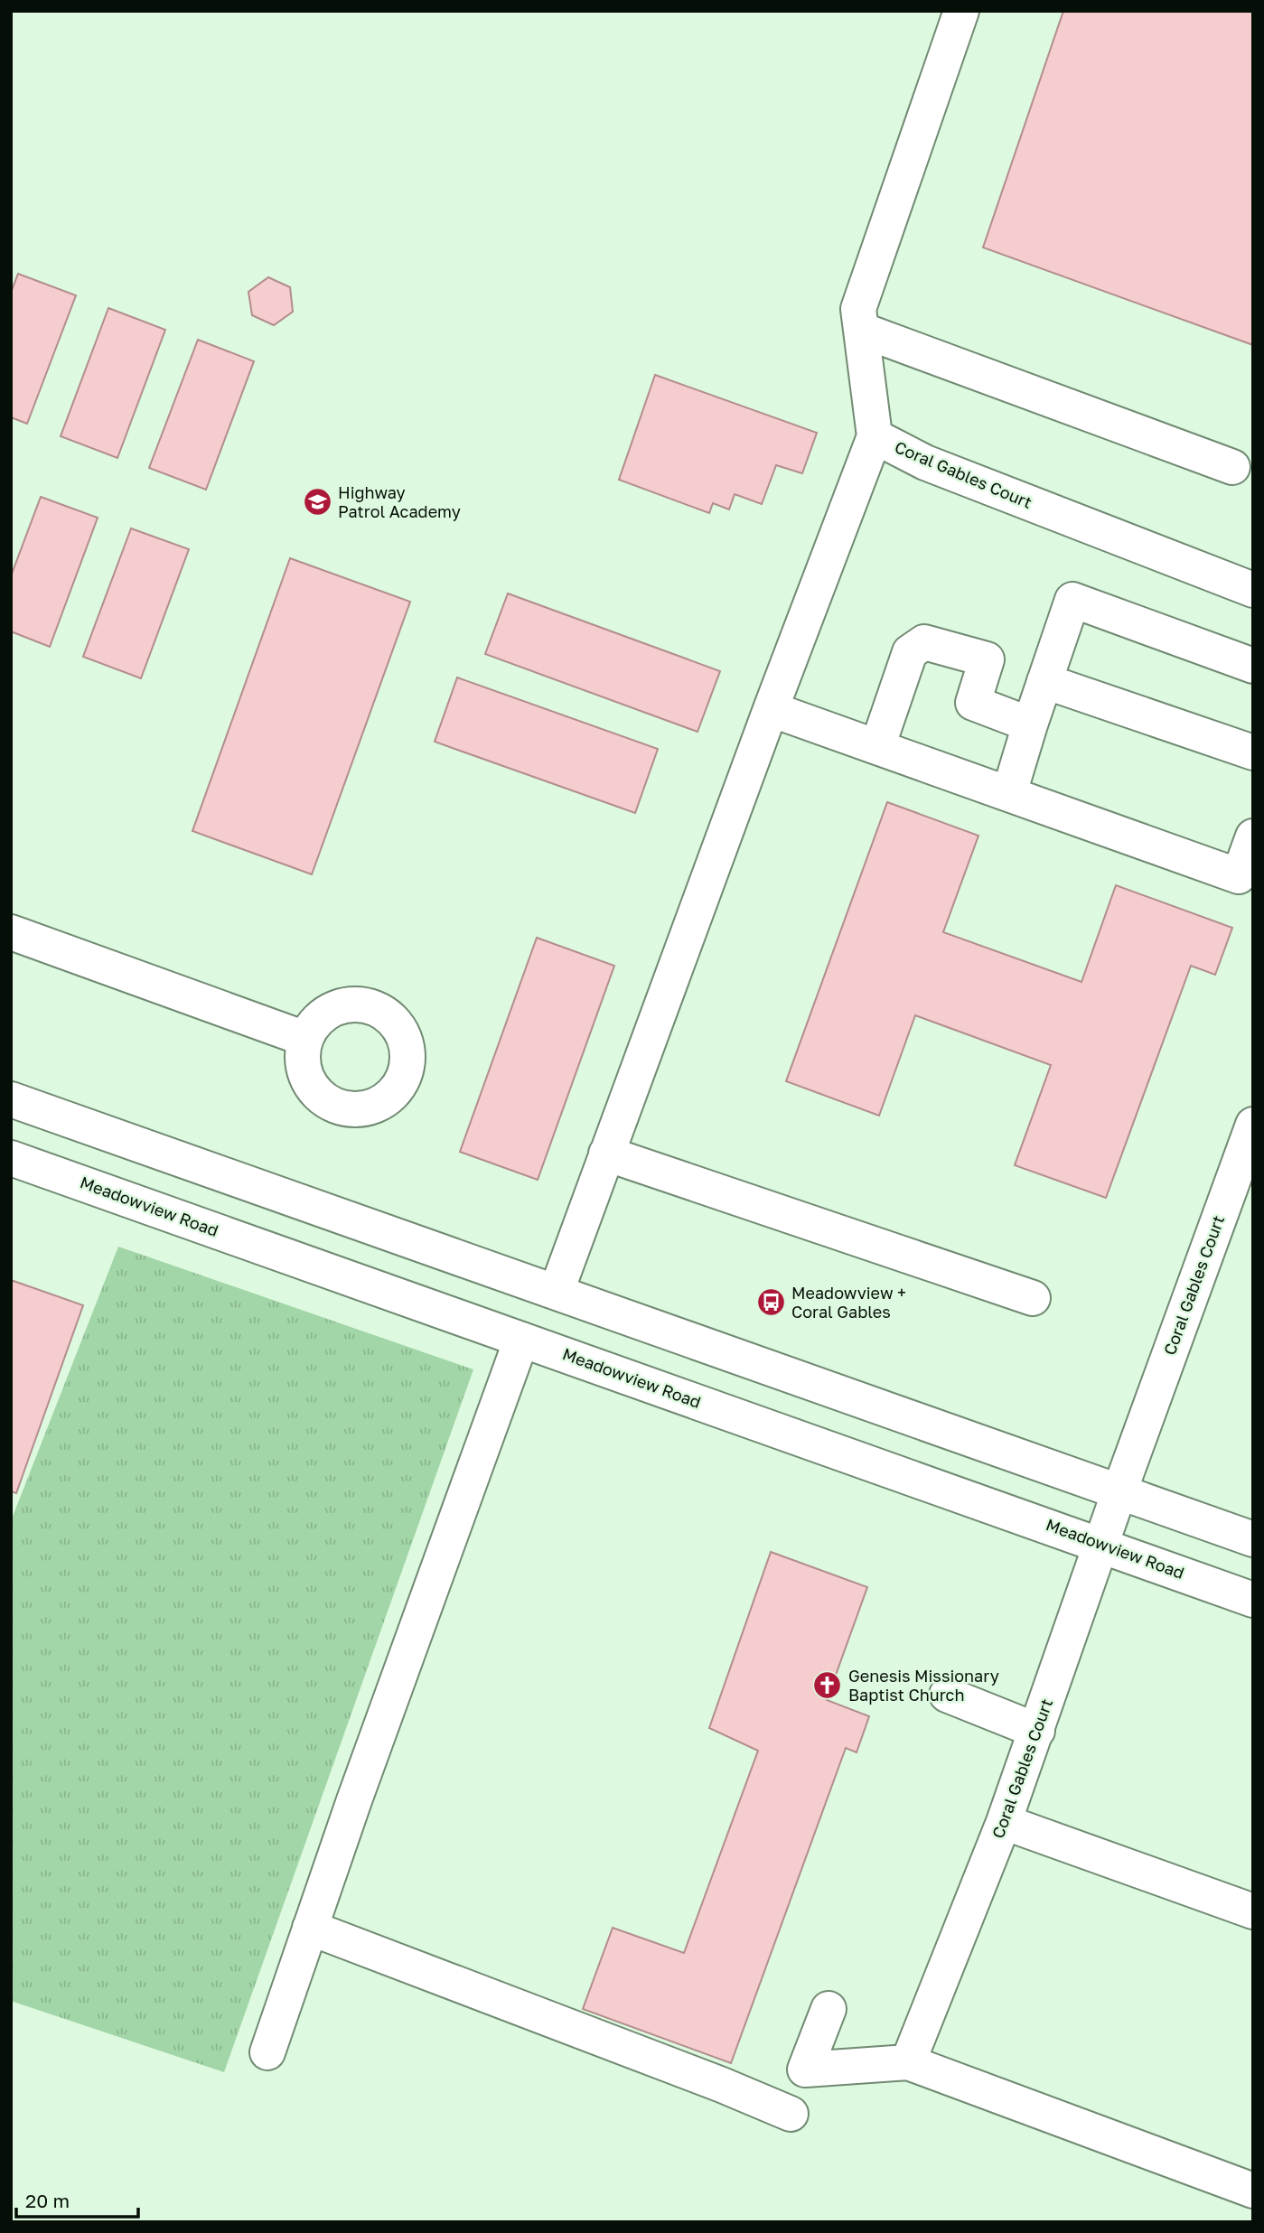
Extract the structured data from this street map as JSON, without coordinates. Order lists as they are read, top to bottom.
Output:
{
  "streets": {
    "main road": ["Coral Gables Court", "Meadowview Road"]
  },
  "crossings": [
    ["Coral Gables Court", "Meadowview Road"]
  ],
  "places": {
    "school or university": ["Highway Patrol Academy"],
    "bus stop": ["Meadowview + Coral Gables"],
    "church": ["Genesis Missionary Baptist Church"]
  },
  "scale_bar": "20 m"
}
